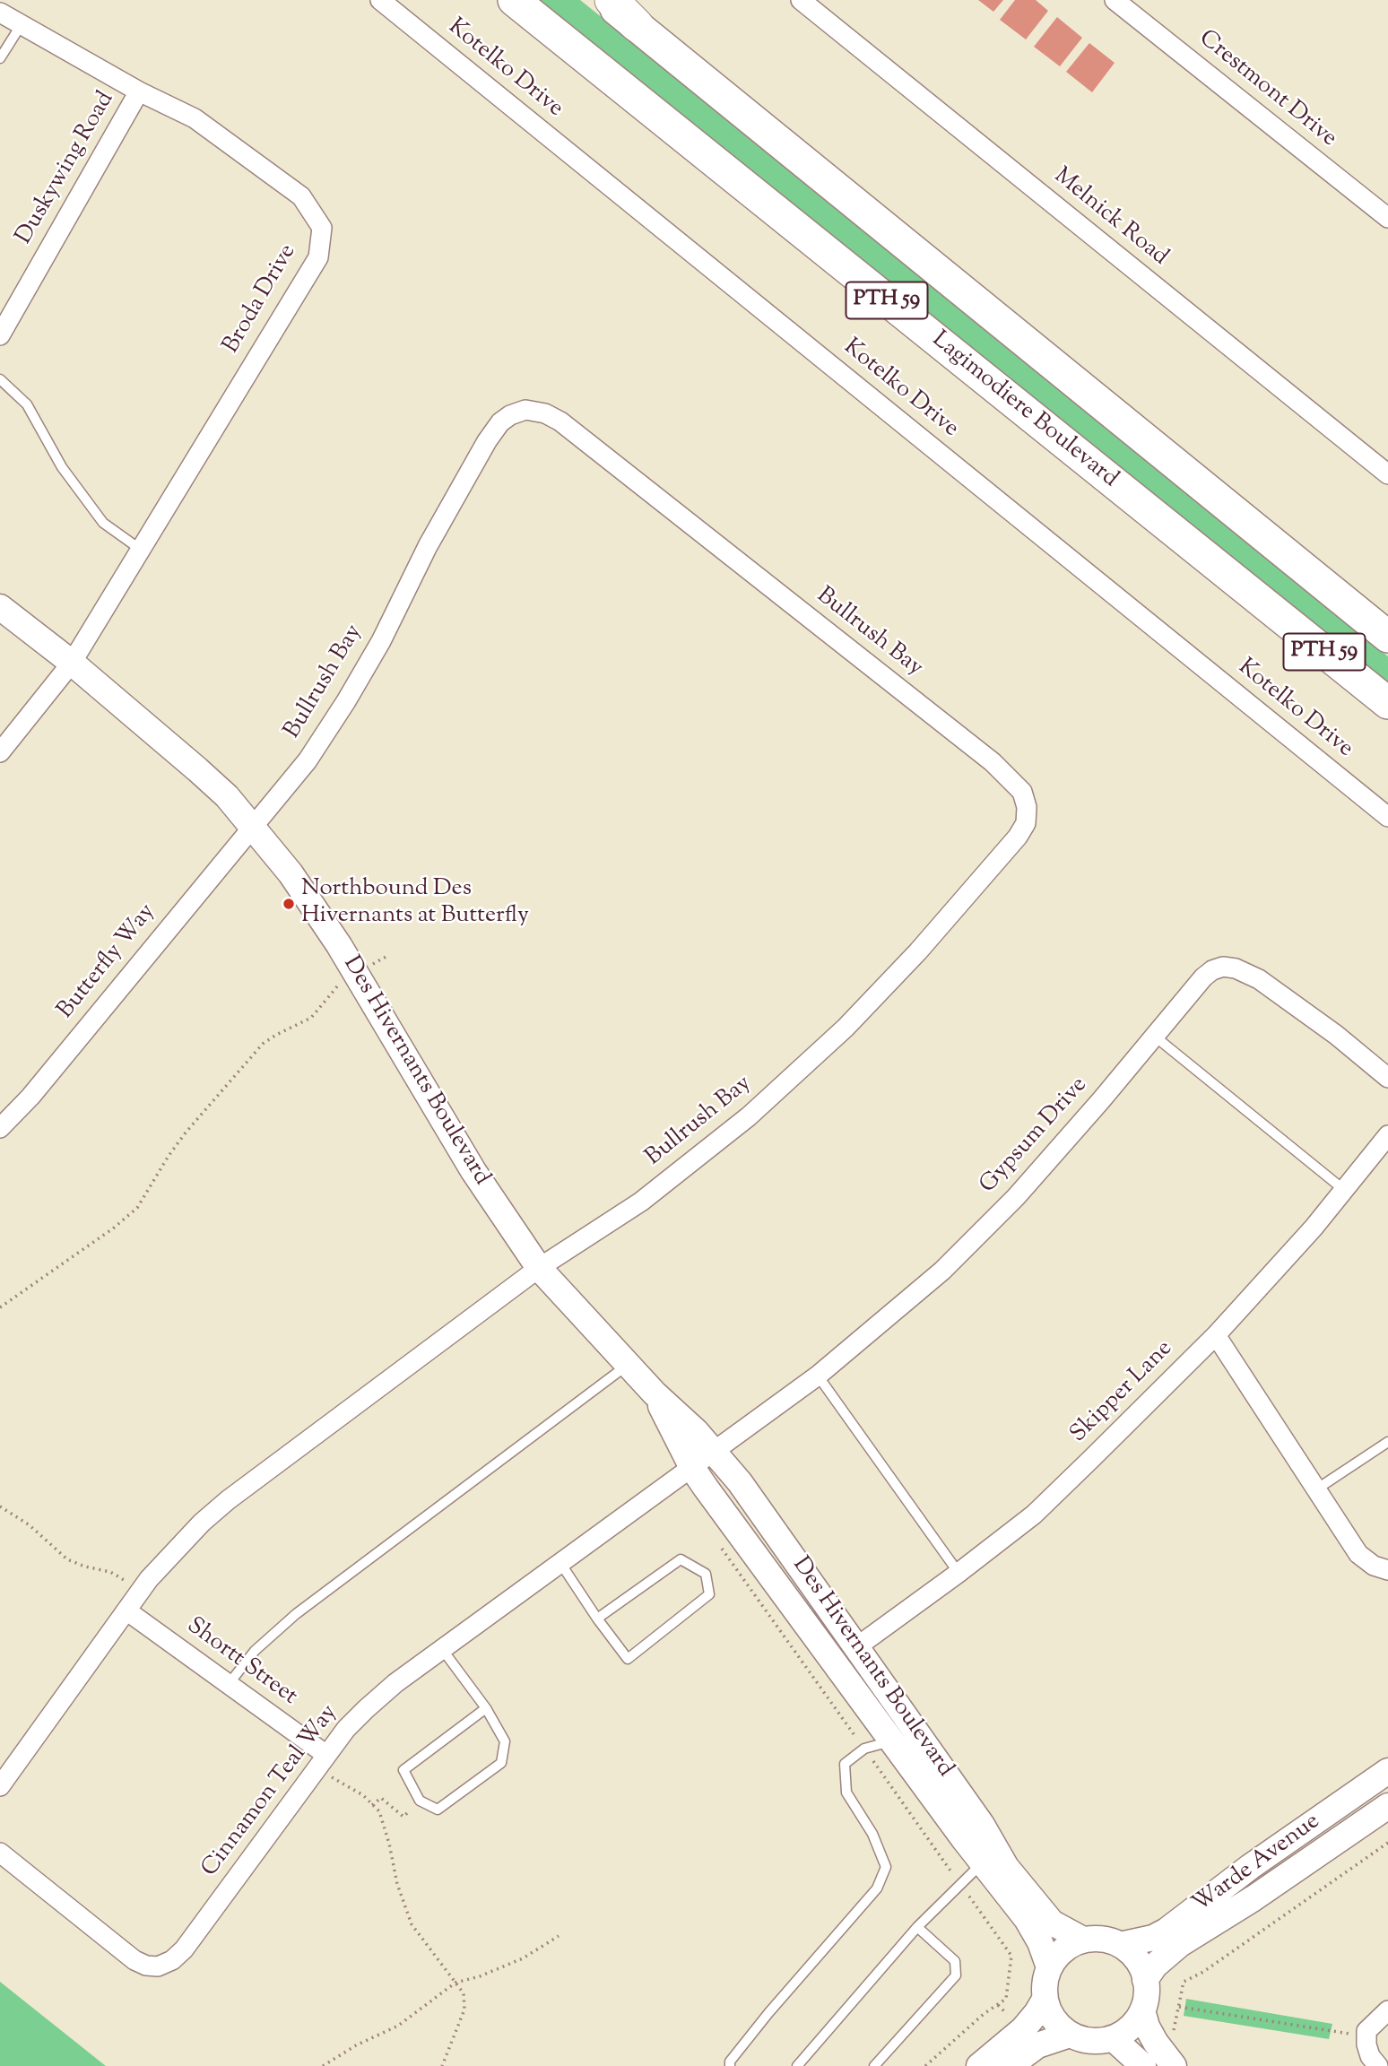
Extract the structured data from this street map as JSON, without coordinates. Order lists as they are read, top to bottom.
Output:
{
  "streets": {
    "main road": ["PTH 59", "Lagimodiere Boulevard"],
    "street": [
      "Kotelko Drive",
      "Crestmont Drive",
      "Duskywing Road",
      "Melnick Road",
      "Broda Drive",
      "Bullrush Bay",
      "Butterfly Way",
      "Des Hivernants Boulevard",
      "Gypsum Drive",
      "Skipper Lane",
      "Shortt Street",
      "Cinnamon Teal Way",
      "Warde Avenue"
    ]
  },
  "crossings": [
    ["Duskywing Road", "Broda Drive"],
    ["Broda Drive", "Des Hivernants Boulevard"],
    ["Bullrush Bay", "Butterfly Way"],
    ["Bullrush Bay", "Des Hivernants Boulevard"],
    ["Butterfly Way", "Des Hivernants Boulevard"],
    ["Des Hivernants Boulevard", "Gypsum Drive"],
    ["Des Hivernants Boulevard", "Skipper Lane"],
    ["Des Hivernants Boulevard", "Cinnamon Teal Way"],
    ["Des Hivernants Boulevard", "Warde Avenue"],
    ["Gypsum Drive", "Cinnamon Teal Way"],
    ["Shortt Street", "Cinnamon Teal Way"]
  ],
  "places": ["Northbound Des Hivernants at Butterfly"]
}
